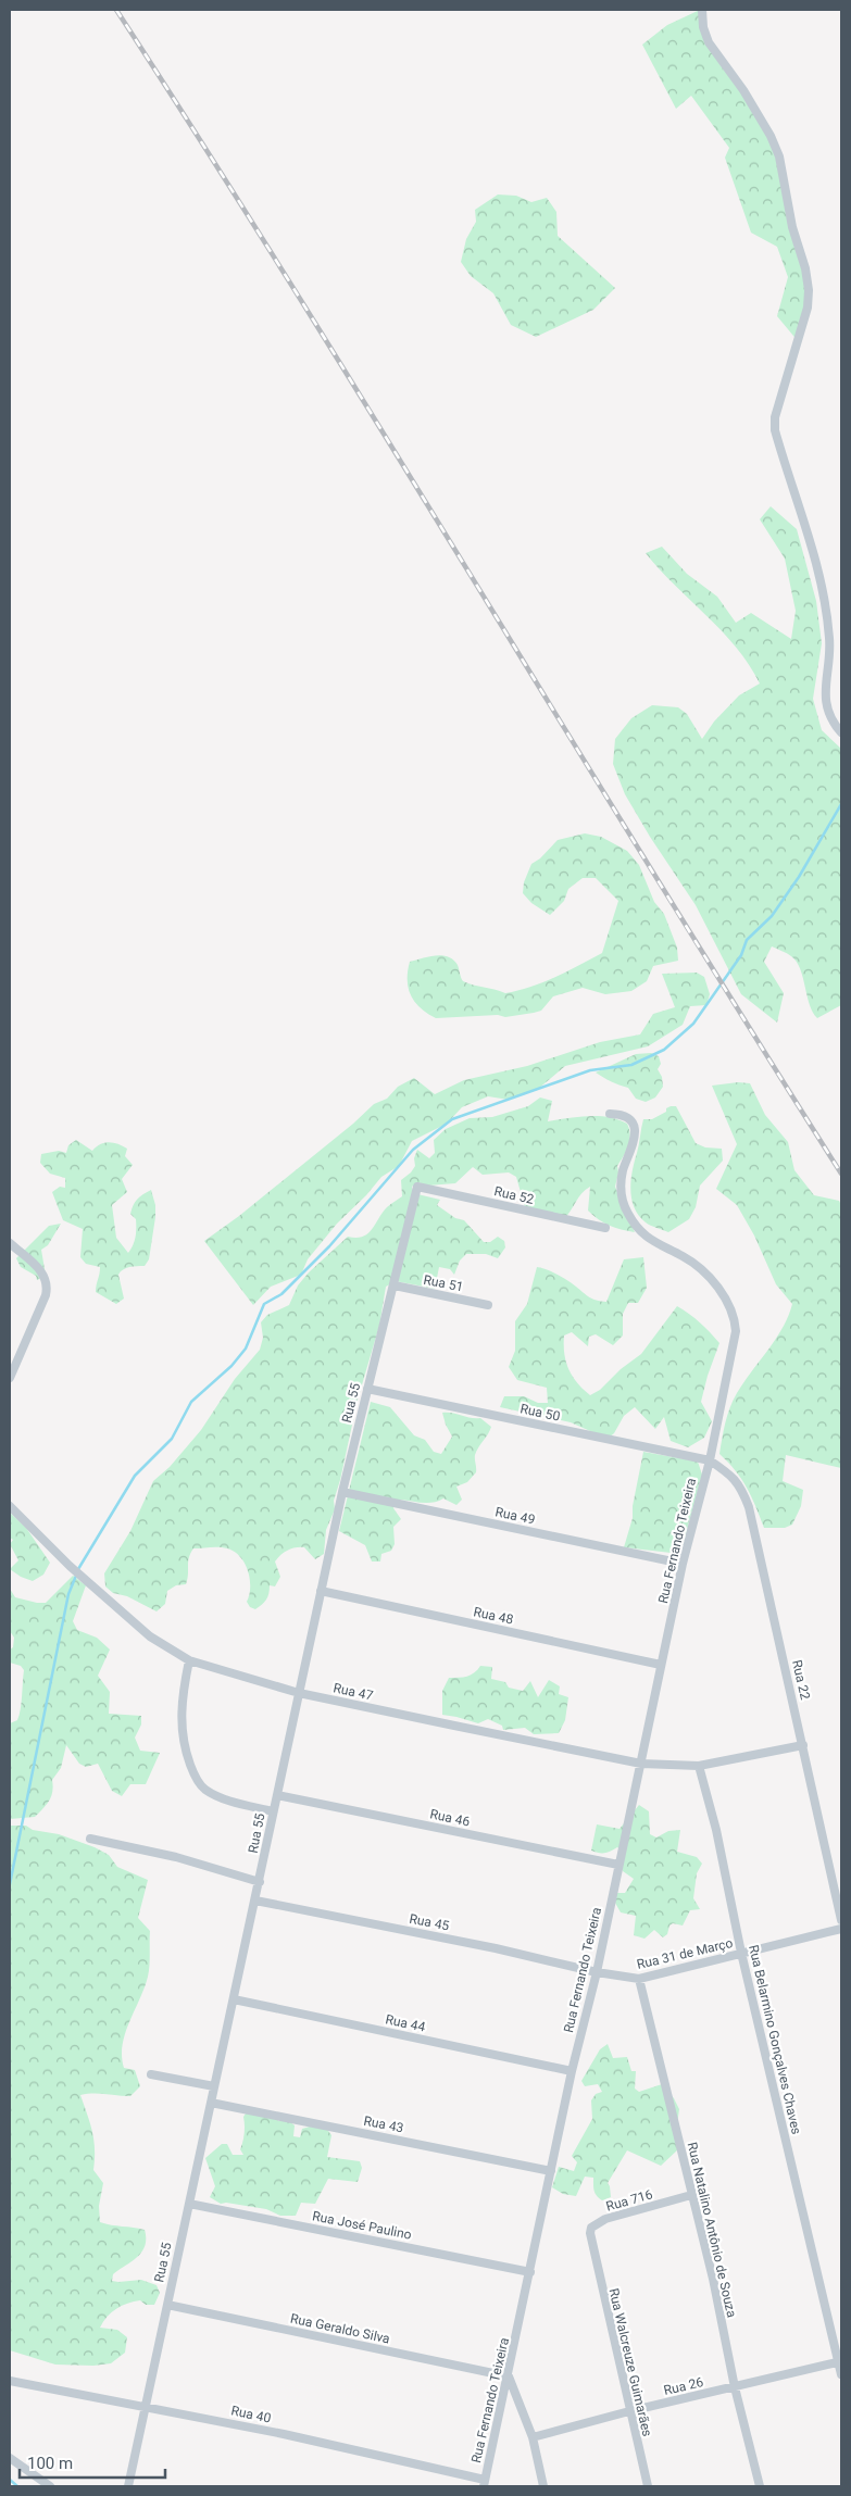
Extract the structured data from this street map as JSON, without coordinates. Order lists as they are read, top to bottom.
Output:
{
  "streets": {
    "street": [
      "Rua 52",
      "Rua 51",
      "Rua 55",
      "Rua 50",
      "Rua 49",
      "Rua Fernando Teixeira",
      "Rua 48",
      "Rua 22",
      "Rua 47",
      "Rua 46",
      "Rua 45",
      "Rua 31 de Março",
      "Rua 44",
      "Rua Belarmino Gonçalves Chaves",
      "Rua 43",
      "Rua 716",
      "Rua José Paulino",
      "Rua Natalino Antônio de Souza",
      "Rua Geraldo Silva",
      "Rua Walcreuze Guimarães",
      "Rua 26",
      "Rua 40"
    ]
  },
  "crossings": [
    ["Rua 52", "Rua 55"],
    ["Rua 51", "Rua 55"],
    ["Rua 55", "Rua 50"],
    ["Rua 55", "Rua 49"],
    ["Rua 55", "Rua 48"],
    ["Rua 55", "Rua 47"],
    ["Rua 55", "Rua 46"],
    ["Rua 55", "Rua 45"],
    ["Rua 55", "Rua 44"],
    ["Rua 55", "Rua 43"],
    ["Rua 55", "Rua José Paulino"],
    ["Rua 55", "Rua Geraldo Silva"],
    ["Rua 55", "Rua 40"],
    ["Rua 50", "Rua Fernando Teixeira"],
    ["Rua 50", "Rua 22"],
    ["Rua 49", "Rua Fernando Teixeira"],
    ["Rua Fernando Teixeira", "Rua 48"],
    ["Rua Fernando Teixeira", "Rua 22"],
    ["Rua Fernando Teixeira", "Rua 47"],
    ["Rua Fernando Teixeira", "Rua 46"],
    ["Rua Fernando Teixeira", "Rua 45"],
    ["Rua Fernando Teixeira", "Rua 31 de Março"],
    ["Rua Fernando Teixeira", "Rua 44"],
    ["Rua Fernando Teixeira", "Rua 43"],
    ["Rua Fernando Teixeira", "Rua José Paulino"],
    ["Rua Fernando Teixeira", "Rua Geraldo Silva"],
    ["Rua Fernando Teixeira", "Rua 40"],
    ["Rua 45", "Rua 31 de Março"],
    ["Rua 31 de Março", "Rua Belarmino Gonçalves Chaves"],
    ["Rua 31 de Março", "Rua Natalino Antônio de Souza"],
    ["Rua Belarmino Gonçalves Chaves", "Rua 26"],
    ["Rua 716", "Rua Natalino Antônio de Souza"],
    ["Rua 716", "Rua Walcreuze Guimarães"],
    ["Rua Natalino Antônio de Souza", "Rua 26"],
    ["Rua Walcreuze Guimarães", "Rua 26"]
  ],
  "scale_bar": "100 m"
}
